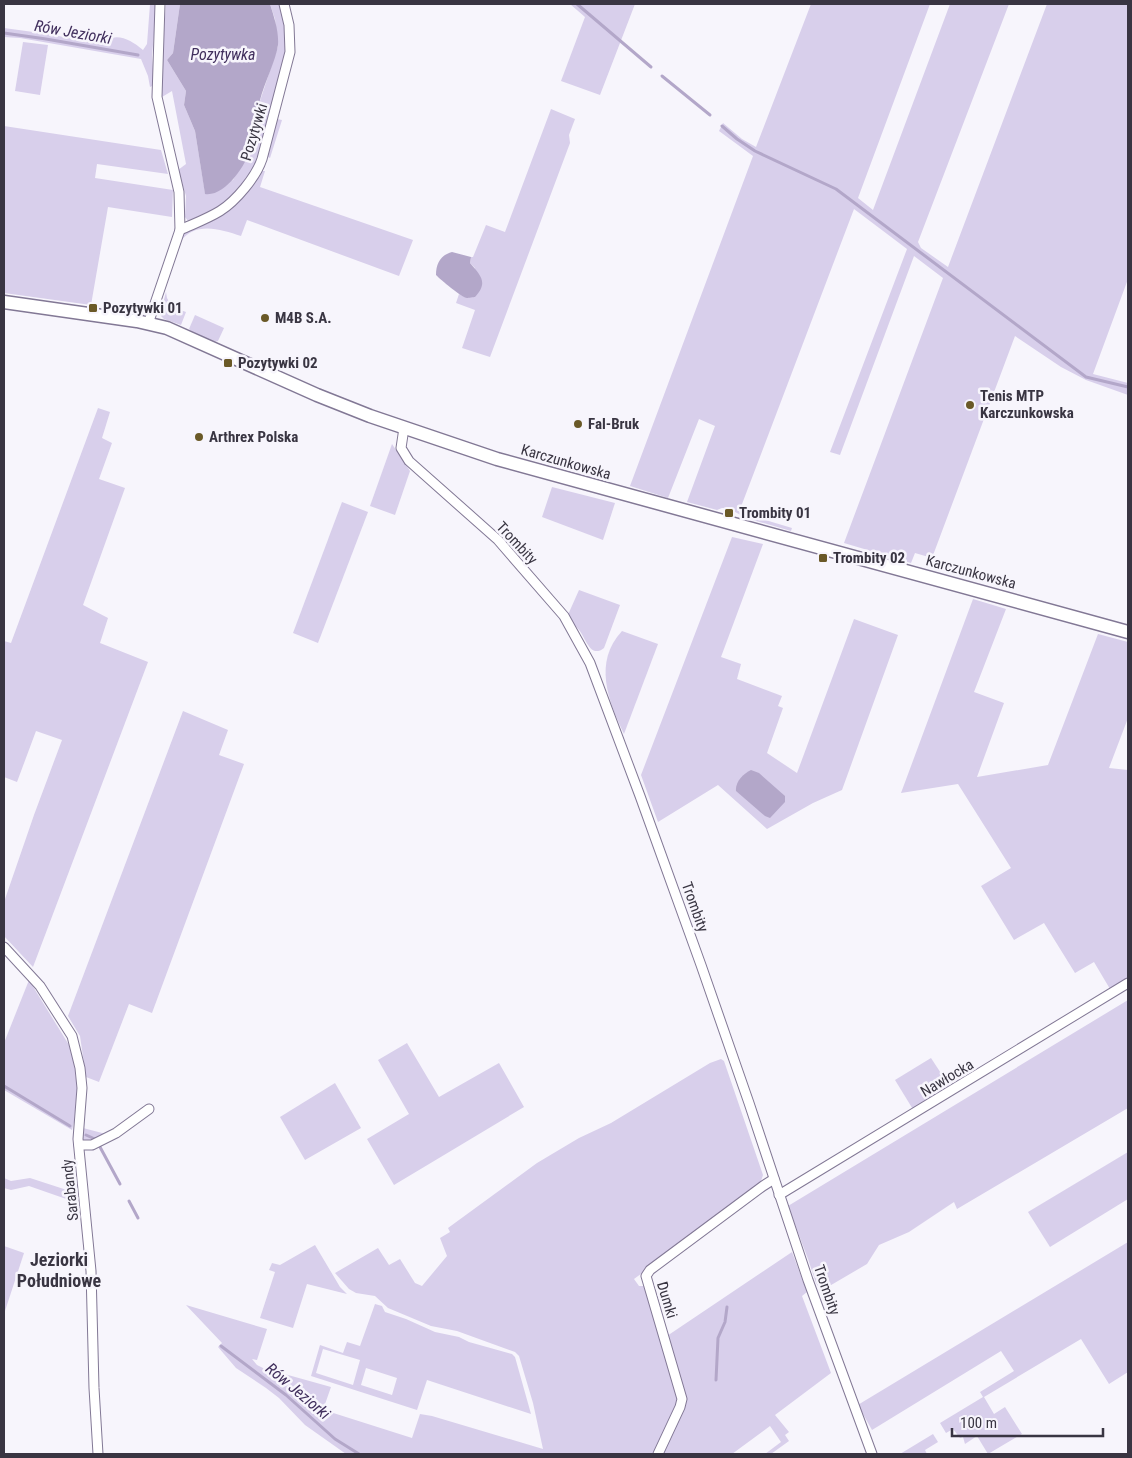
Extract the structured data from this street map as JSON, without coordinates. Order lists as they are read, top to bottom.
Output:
{
  "streets": {
    "street": [
      "Pozytywki",
      "Karczunkowska",
      "Trombity",
      "Nawłocka",
      "Sarabandy",
      "Dumki"
    ]
  },
  "crossings": [
    ["Karczunkowska", "Trombity"],
    ["Trombity", "Nawłocka"],
    ["Trombity", "Dumki"]
  ],
  "districts": ["Jeziorki Południowe"],
  "water": ["Rów Jeziorki", "Pozytywka"],
  "places": {
    "transit": [
      "Pozytywki 01",
      "Pozytywki 02",
      "Trombity 01",
      "Trombity 02"
    ],
    "other": [
      "M4B S.A.",
      "Tenis MTP Karczunkowska",
      "Fal-Bruk",
      "Arthrex Polska"
    ]
  },
  "scale_bar": "100 m"
}
